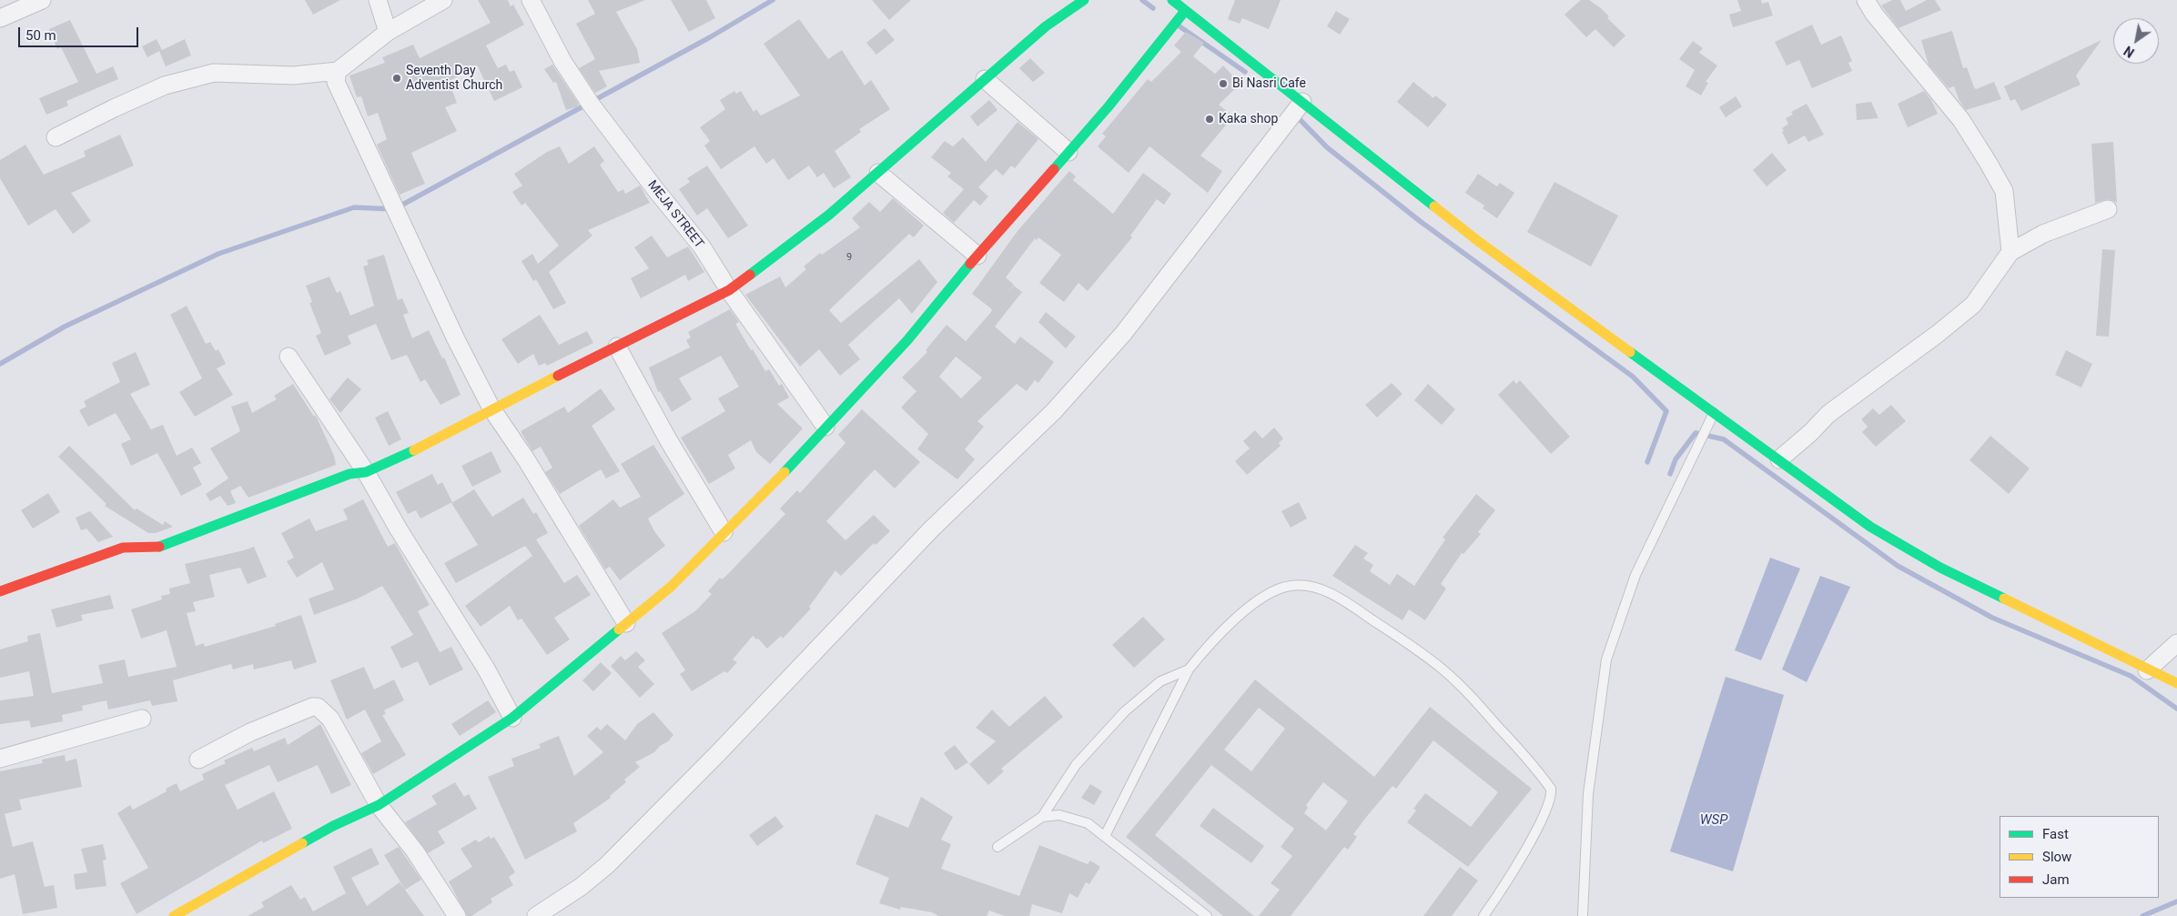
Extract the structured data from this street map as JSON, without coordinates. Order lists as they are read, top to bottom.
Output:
{
  "streets": {
    "street": ["MEJA STREET"]
  },
  "water": ["WSP"],
  "places": ["Seventh Day Adventist Church", "Bi Nasri Cafe", "Kaka shop"],
  "house_numbers": ["9"],
  "legend": ["Fast", "Slow", "Jam"],
  "scale_bar": "50 m",
  "north": "bottom left"
}
